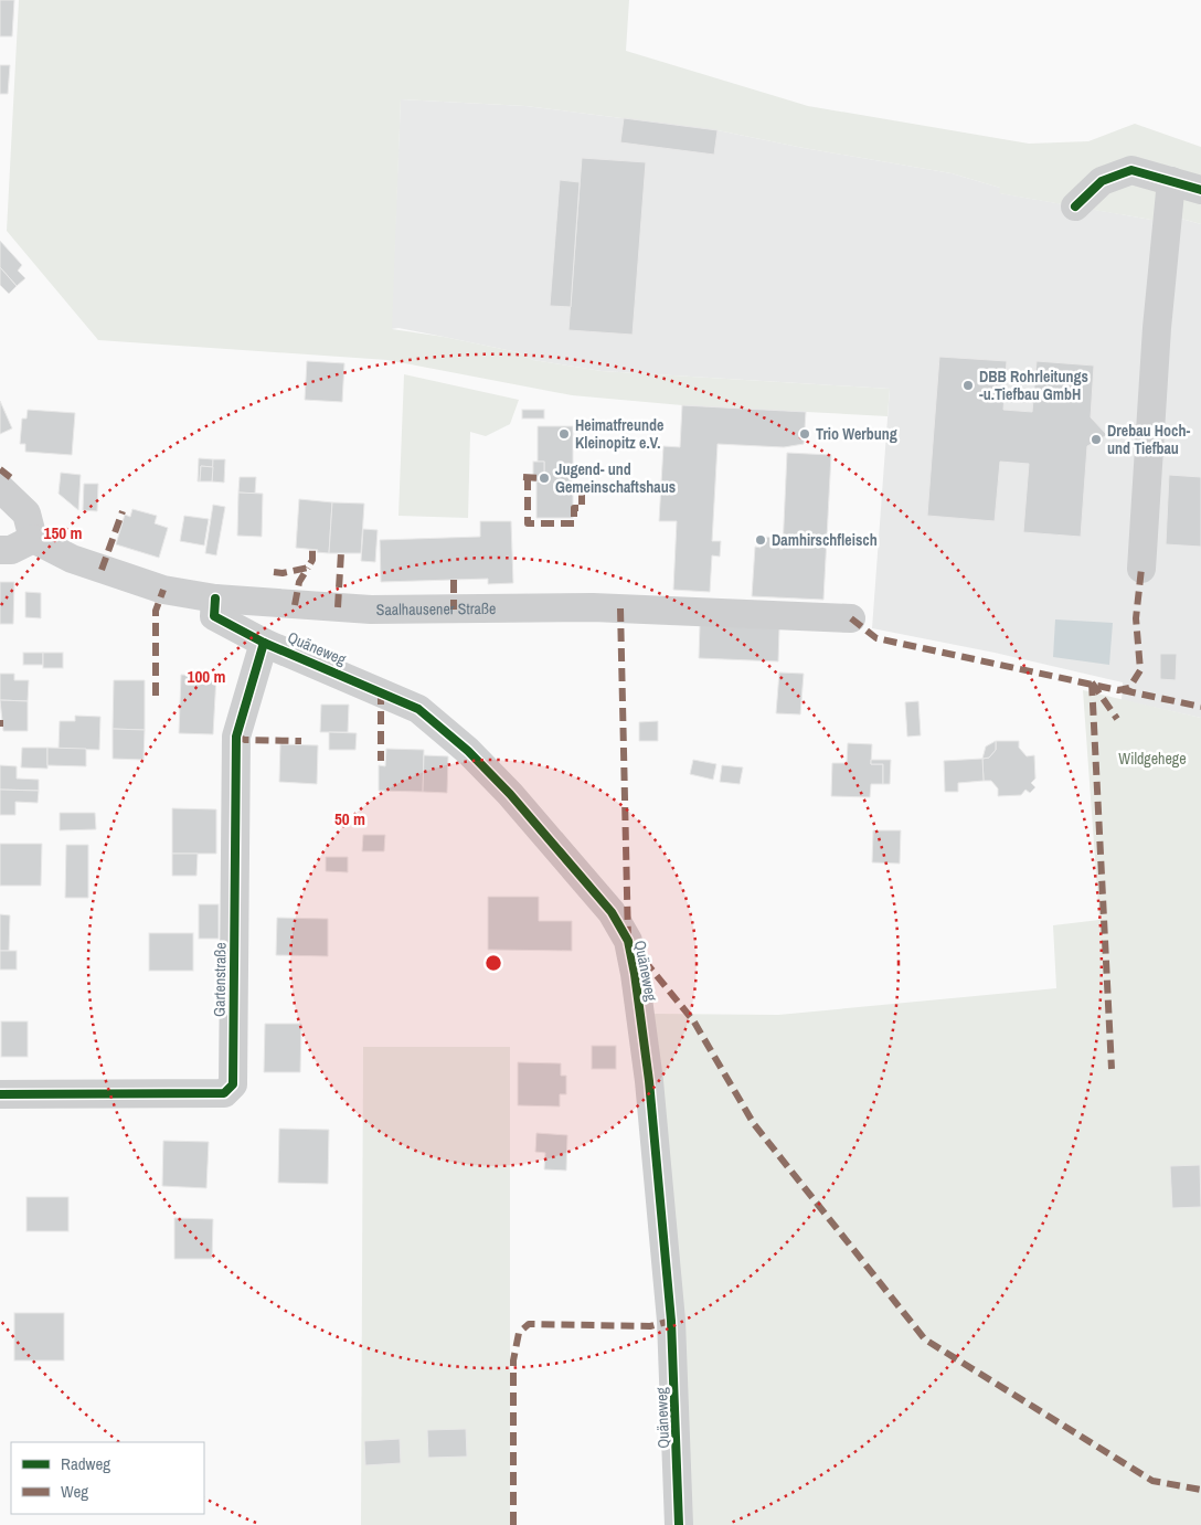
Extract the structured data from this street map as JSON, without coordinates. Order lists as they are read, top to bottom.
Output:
{
  "streets": {
    "street": ["Saalhausener Straße", "Quäneweg", "Gartenstraße"]
  },
  "crossings": [
    ["Saalhausener Straße", "Quäneweg"],
    ["Quäneweg", "Gartenstraße"]
  ],
  "parks": ["Wildgehege"],
  "places": [
    "DBB Rohrleitungs -u.Tiefbau GmbH",
    "Heimatfreunde Kleinopitz e.V.",
    "Trio Werbung",
    "Drebau Hoch- und Tiefbau",
    "Jugend- und Gemeinschaftshaus",
    "Damhirschfleisch"
  ],
  "legend": ["Radweg", "Weg"],
  "rings": ["150 m", "100 m", "50 m"]
}
